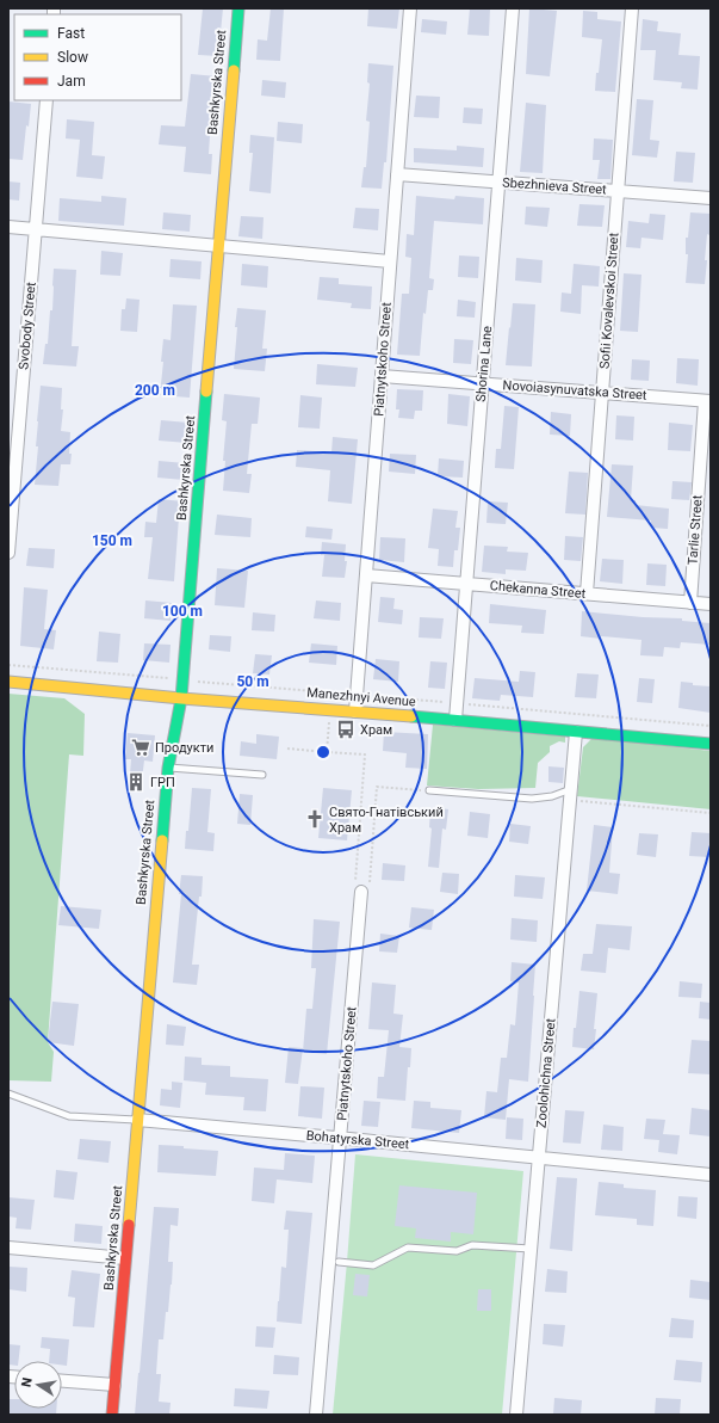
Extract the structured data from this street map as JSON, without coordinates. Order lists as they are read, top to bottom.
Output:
{
  "streets": {
    "street": [
      "Bashkyrska Street",
      "Sbezhnieva Street",
      "Sofii Kovalevskoi Street",
      "Svobody Street",
      "Piatnytskoho Street",
      "Shorina Lane",
      "Novoiasynuvatska Street",
      "Tarlie Street",
      "Chekanna Street",
      "Manezhnyi Avenue",
      "Zoolohichna Street",
      "Bohatyrska Street"
    ]
  },
  "crossings": [
    ["Bashkyrska Street", "Manezhnyi Avenue"],
    ["Bashkyrska Street", "Bohatyrska Street"],
    ["Sbezhnieva Street", "Sofii Kovalevskoi Street"],
    ["Sbezhnieva Street", "Piatnytskoho Street"],
    ["Sbezhnieva Street", "Shorina Lane"],
    ["Sofii Kovalevskoi Street", "Novoiasynuvatska Street"],
    ["Sofii Kovalevskoi Street", "Chekanna Street"],
    ["Piatnytskoho Street", "Novoiasynuvatska Street"],
    ["Piatnytskoho Street", "Chekanna Street"],
    ["Piatnytskoho Street", "Manezhnyi Avenue"],
    ["Piatnytskoho Street", "Bohatyrska Street"],
    ["Shorina Lane", "Novoiasynuvatska Street"],
    ["Shorina Lane", "Chekanna Street"],
    ["Shorina Lane", "Manezhnyi Avenue"],
    ["Novoiasynuvatska Street", "Tarlie Street"],
    ["Tarlie Street", "Chekanna Street"],
    ["Manezhnyi Avenue", "Zoolohichna Street"],
    ["Zoolohichna Street", "Bohatyrska Street"]
  ],
  "places": {
    "bus stop": ["Храм"],
    "supermarket": ["Продукти"],
    "building": ["ГРП"],
    "church": ["Свято-Гнатівський Храм"]
  },
  "legend": ["Fast", "Slow", "Jam"],
  "north": "left",
  "rings": [
    "200 m",
    "150 m",
    "100 m",
    "50 m"
  ]
}
